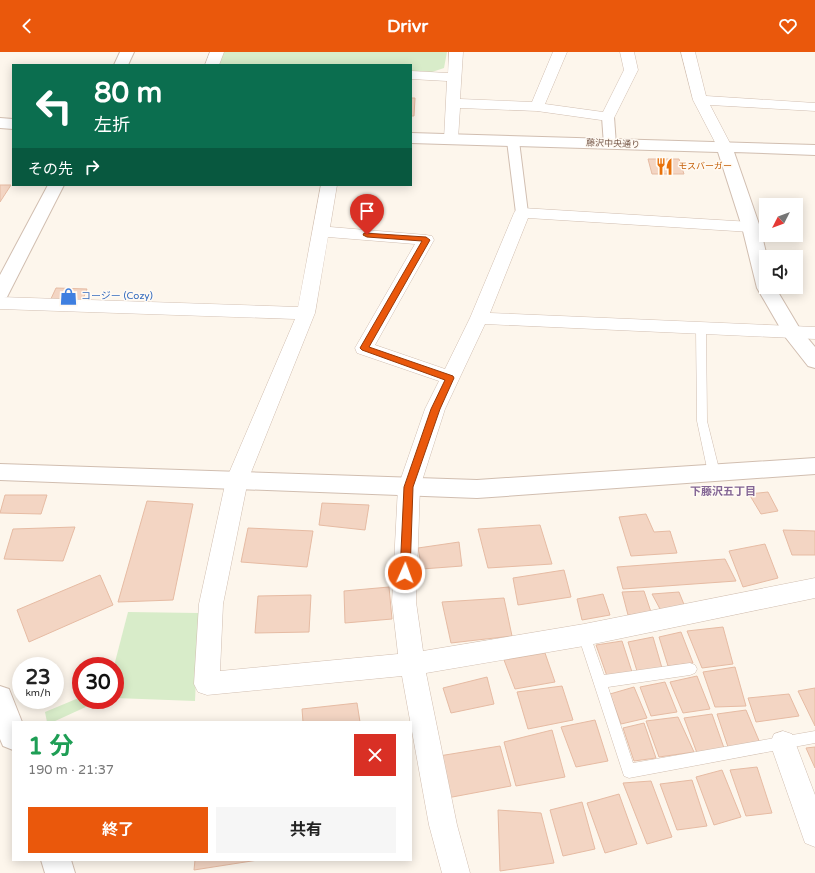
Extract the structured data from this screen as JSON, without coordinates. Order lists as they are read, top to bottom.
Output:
{
  "streets": {
    "street": ["藤沢中央通り"]
  },
  "districts": ["下藤沢五丁目"],
  "places": {
    "restaurant": ["モスバーガー"],
    "shop": ["コージー (Cozy)"]
  },
  "north": "bottom left",
  "page": {
    "header": "Drivr",
    "turn": ["80 m", "左折"],
    "then": "その先",
    "speed": "23 km/h",
    "limit": "30",
    "heading": ["1 分", "190 m · 21:37"],
    "buttons": ["終了", "共有"]
  }
}
